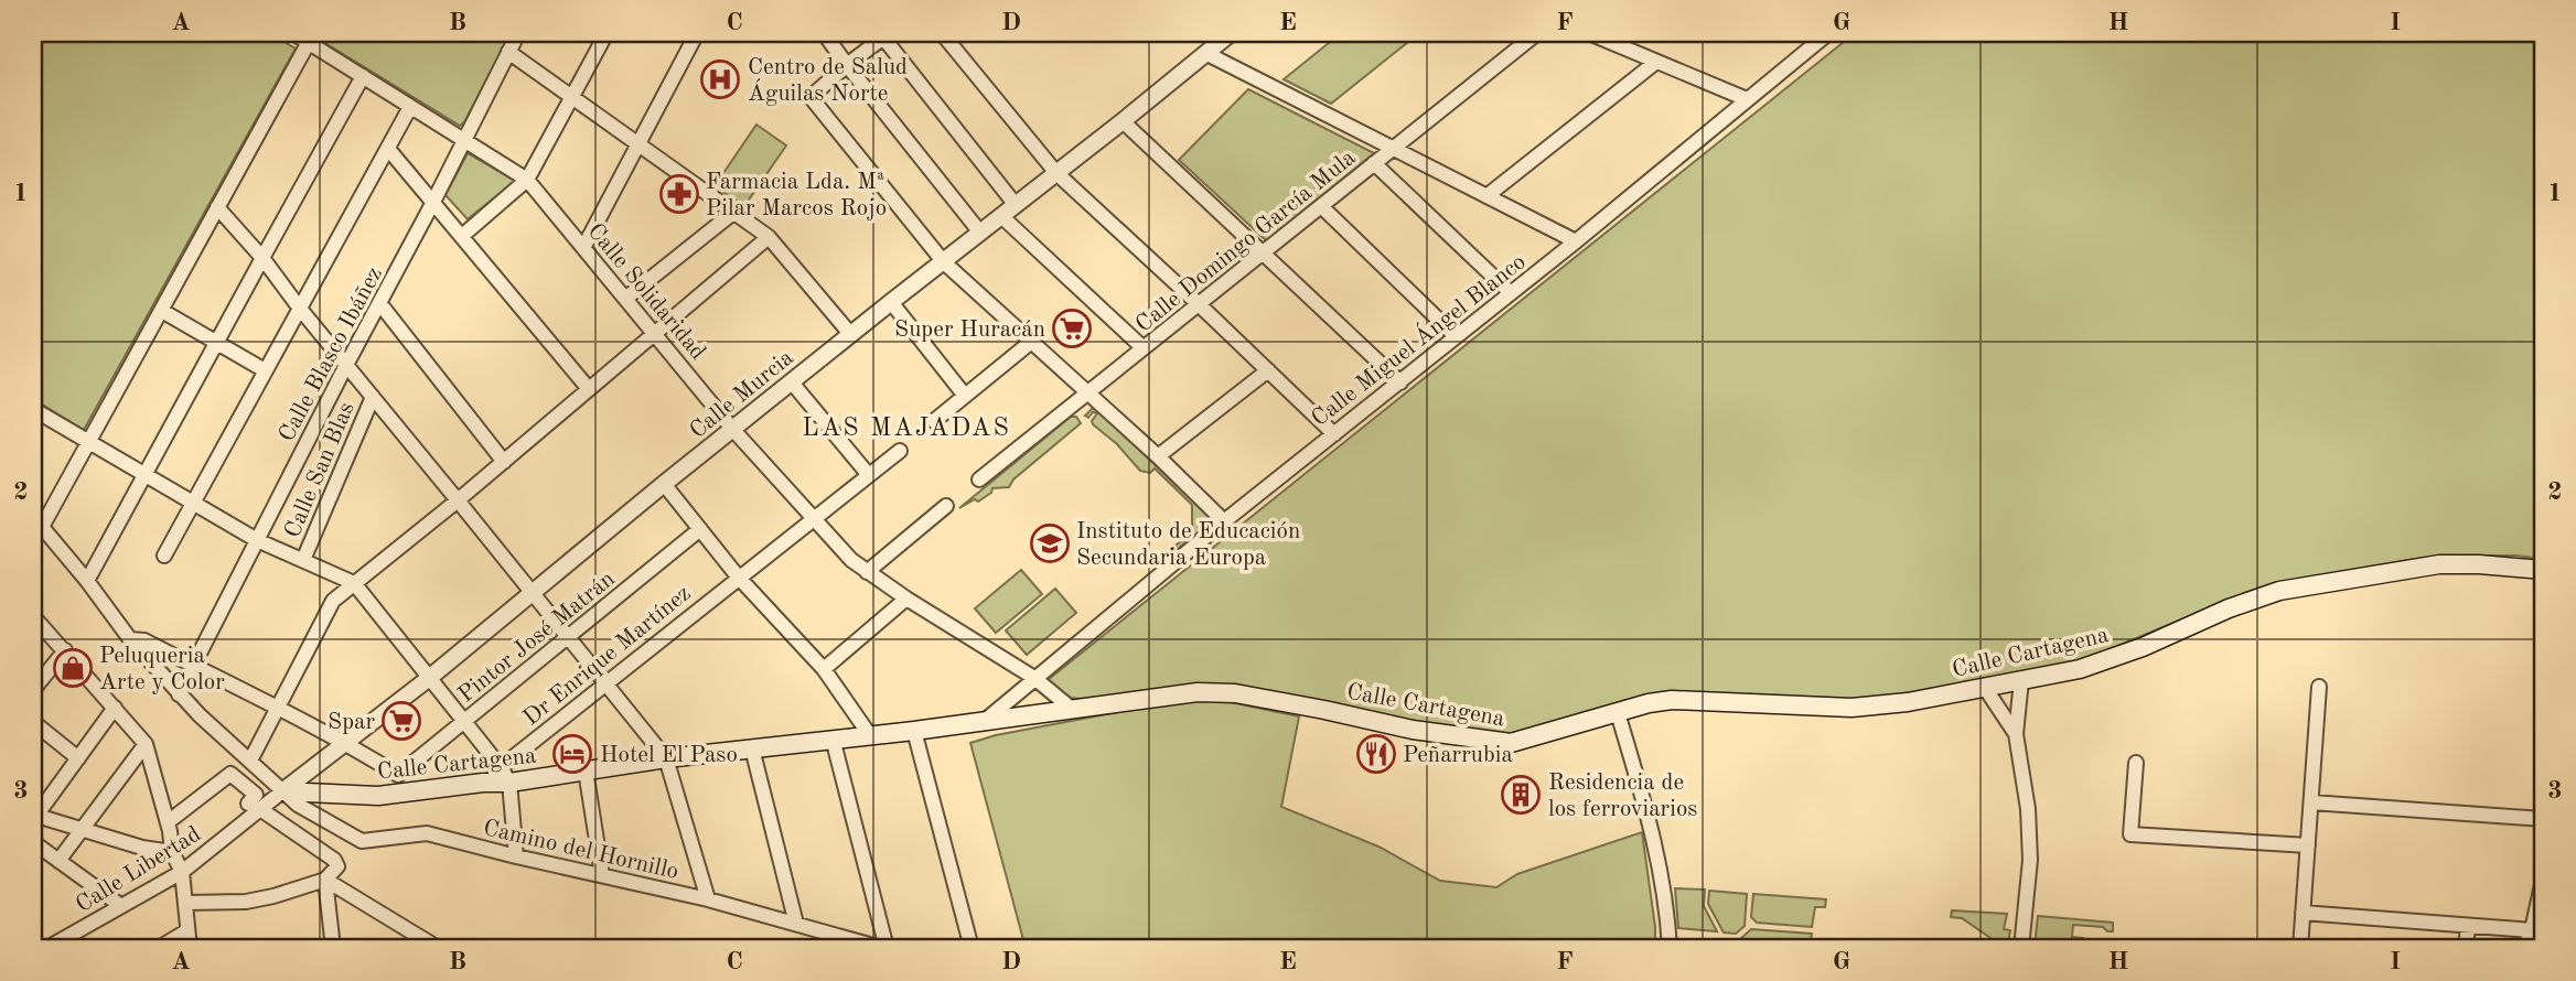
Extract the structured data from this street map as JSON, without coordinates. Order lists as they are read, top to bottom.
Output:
{
  "streets": {
    "main road": ["Calle Cartagena"],
    "street": [
      "Calle Domingo García Mula",
      "Calle Solidaridad",
      "Calle Miguel Ángel Blanco",
      "Calle Blasco Ibáñez",
      "Calle Murcia",
      "Calle San Blas",
      "Pintor José Matrán",
      "Dr Enrique Martínez",
      "Camino del Hornillo",
      "Calle Libertad"
    ]
  },
  "crossings": [
    ["Calle Solidaridad", "Calle Miguel Ángel Blanco"],
    ["Calle Solidaridad", "Calle Blasco Ibáñez"],
    ["Calle Solidaridad", "Calle Murcia"],
    ["Calle Solidaridad", "Calle Cartagena"],
    ["Calle Solidaridad", "Dr Enrique Martínez"],
    ["Calle Miguel Ángel Blanco", "Calle Cartagena"],
    ["Calle Blasco Ibáñez", "Camino del Hornillo"],
    ["Calle Murcia", "Calle Cartagena"],
    ["Calle Murcia", "Camino del Hornillo"],
    ["Calle Murcia", "Calle Libertad"],
    ["Pintor José Matrán", "Calle Cartagena"],
    ["Calle Cartagena", "Dr Enrique Martínez"],
    ["Calle Cartagena", "Camino del Hornillo"],
    ["Calle Cartagena", "Calle Libertad"],
    ["Camino del Hornillo", "Calle Libertad"]
  ],
  "districts": ["LAS MAJADAS"],
  "places": {
    "hospital": ["Centro de Salud Águilas Norte"],
    "pharmacy": ["Farmacia Lda. Mª Pilar Marcos Rojo"],
    "supermarket": ["Super Huracán", "Spar"],
    "school or university": ["Instituto de Educación Secundaria Europa"],
    "shop": ["Peluqueria Arte y Color"],
    "hotel": ["Hotel El Paso"],
    "restaurant": ["Peñarrubia"],
    "building": ["Residencia de los ferroviarios"]
  },
  "grid": {
    "columns": [
      "A",
      "B",
      "C",
      "D",
      "E",
      "F",
      "G",
      "H",
      "I"
    ],
    "rows": ["1", "2", "3"]
  }
}
